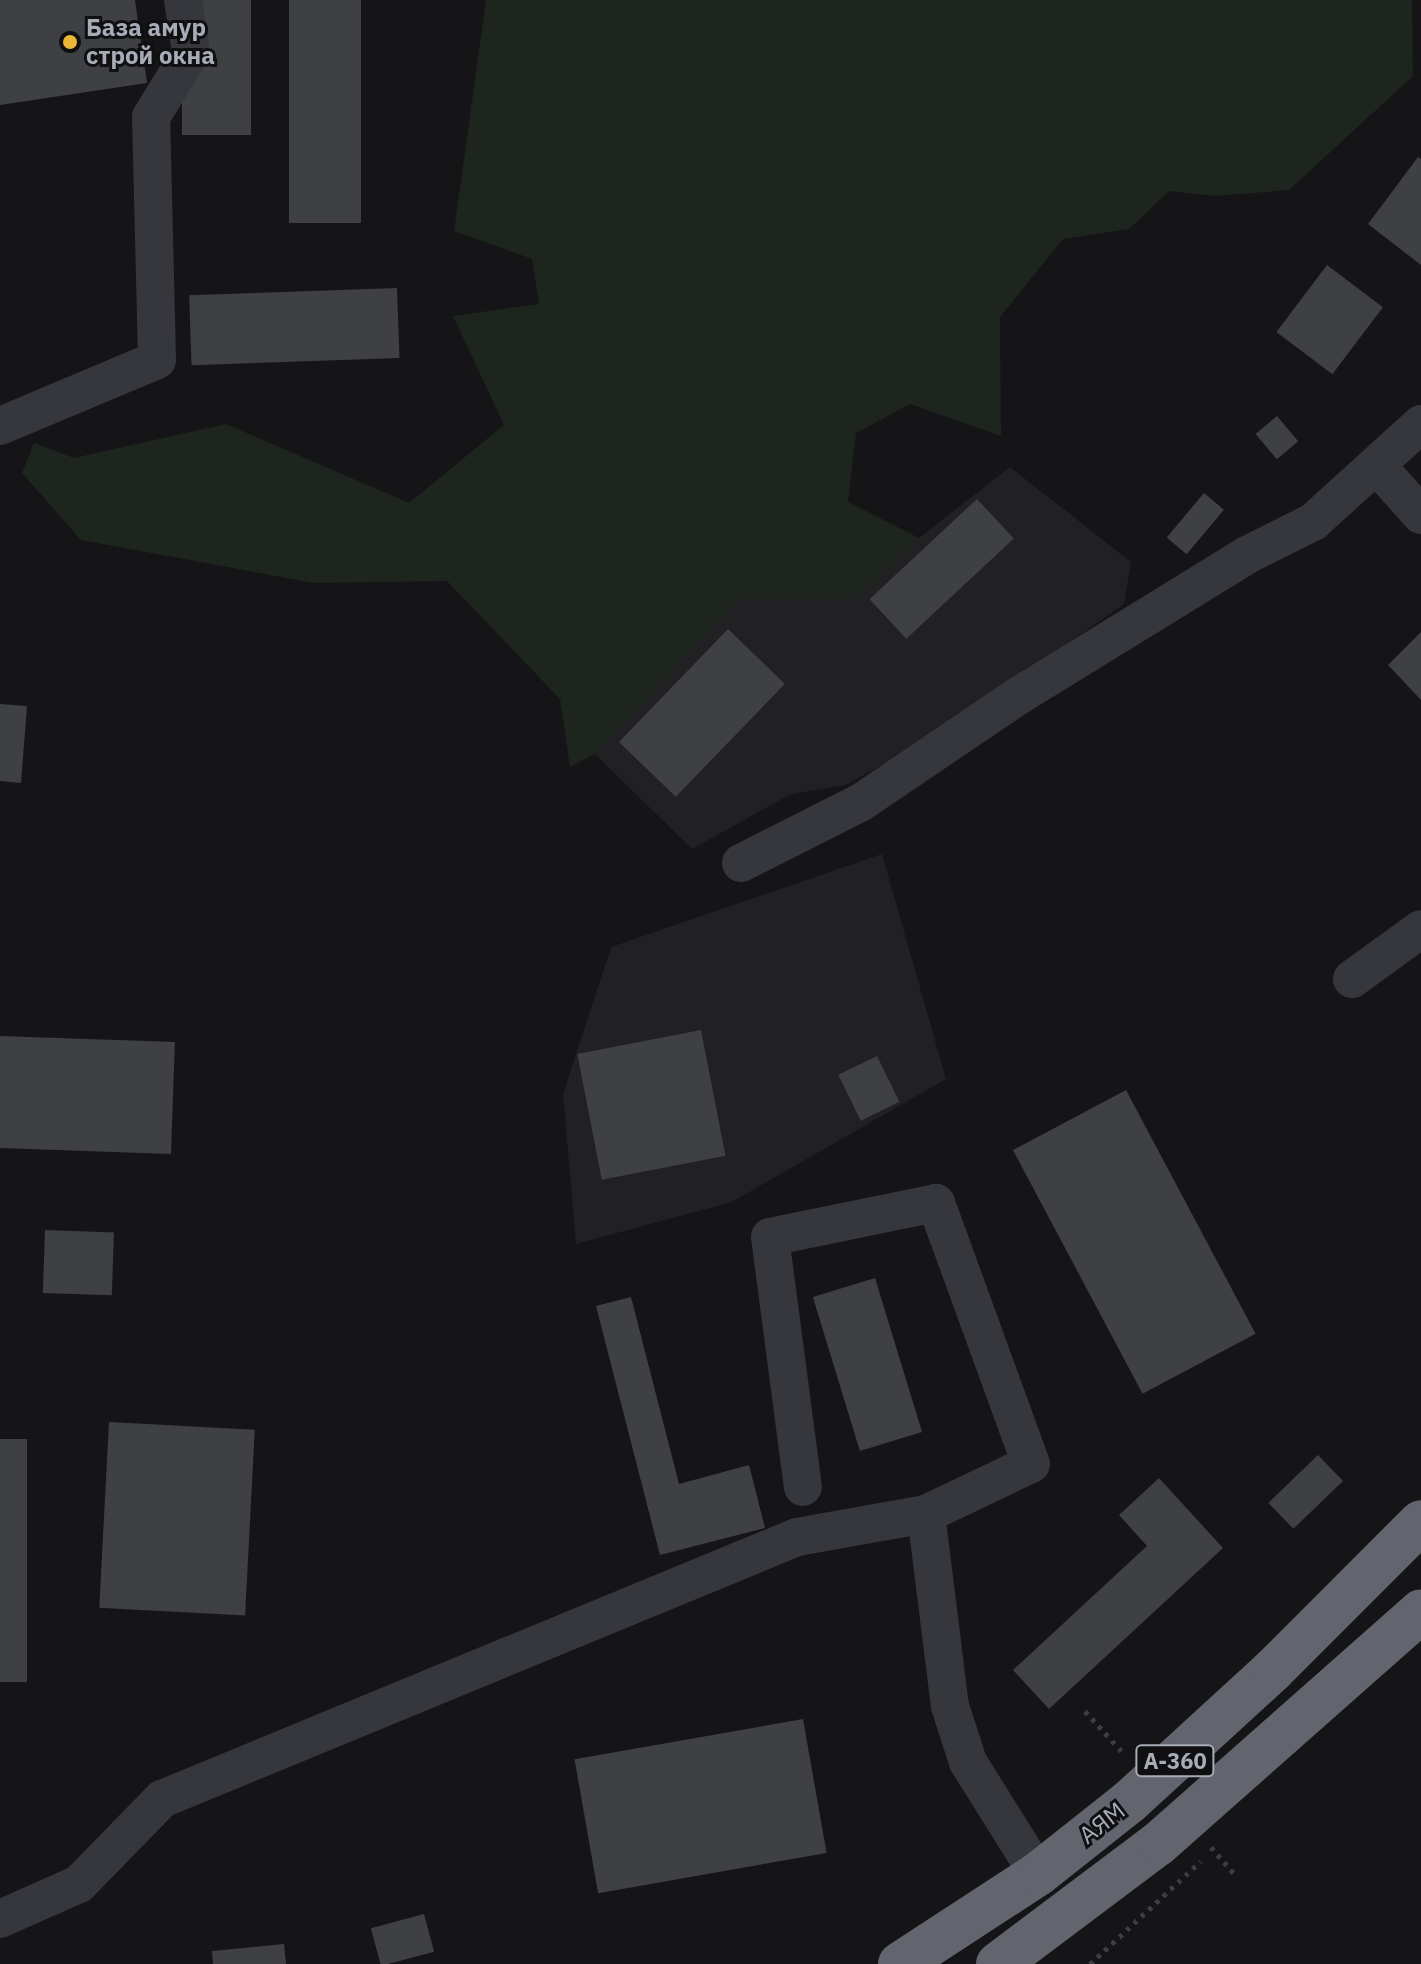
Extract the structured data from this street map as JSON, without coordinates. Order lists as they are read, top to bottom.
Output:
{
  "streets": {
    "highway": ["А-360", "АЯМ"]
  },
  "places": ["База амур строй окна"]
}
